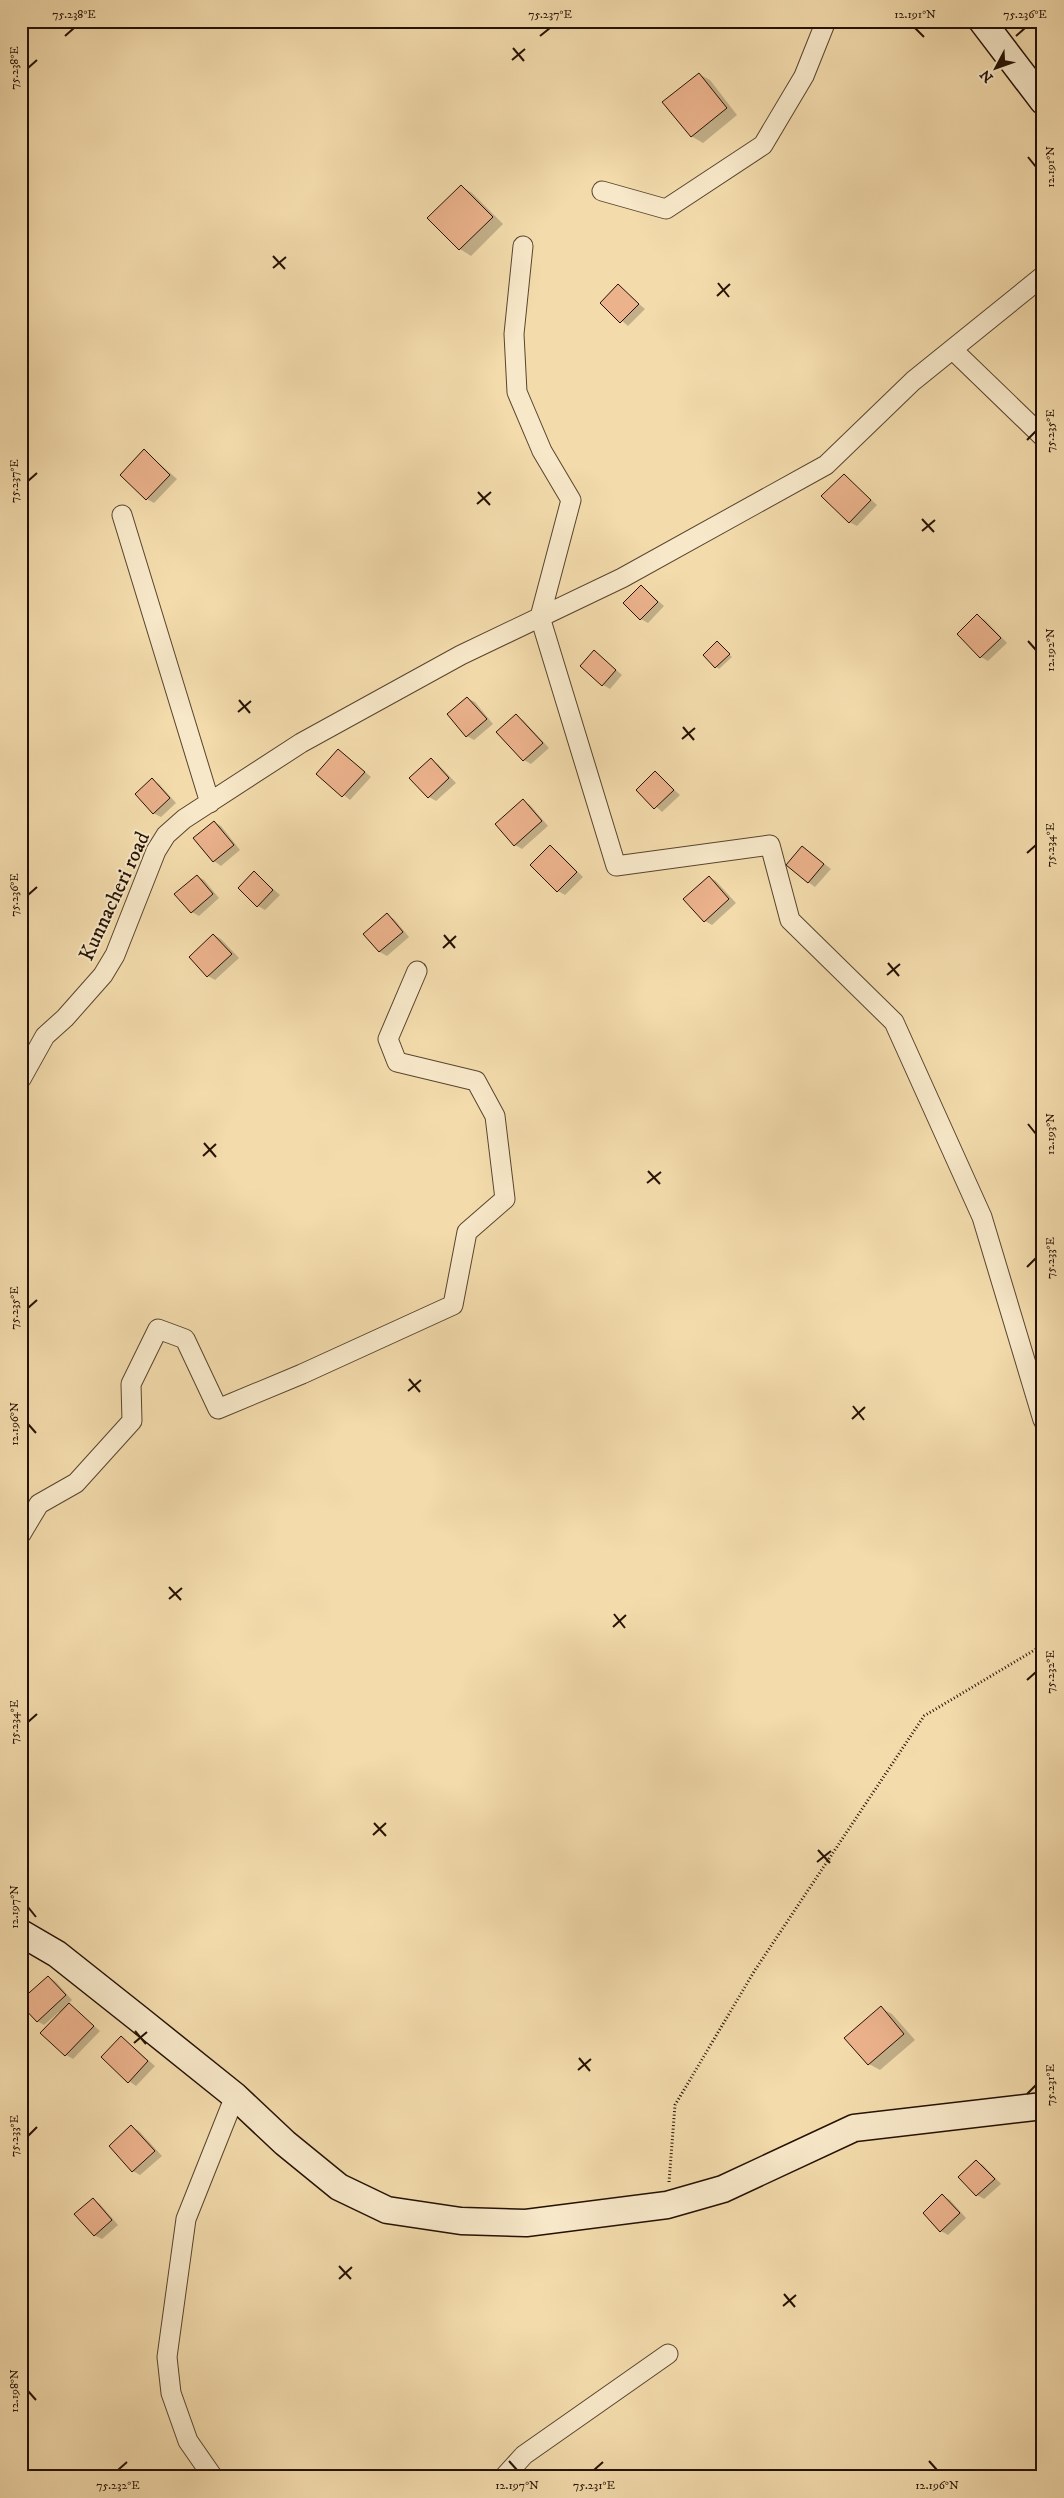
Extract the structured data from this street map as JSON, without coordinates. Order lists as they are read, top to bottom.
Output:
{
  "streets": {
    "street": ["Kunnacheri road"]
  },
  "north": "bottom left",
  "coordinates": [
    "75.238°E",
    "75.237°E",
    "12.191°N",
    "75.236°E",
    "75.235°E",
    "12.192°N",
    "75.234°E",
    "12.193°N",
    "75.233°E",
    "12.196°N",
    "75.232°E",
    "12.197°N",
    "75.231°E",
    "12.198°N"
  ]
}
